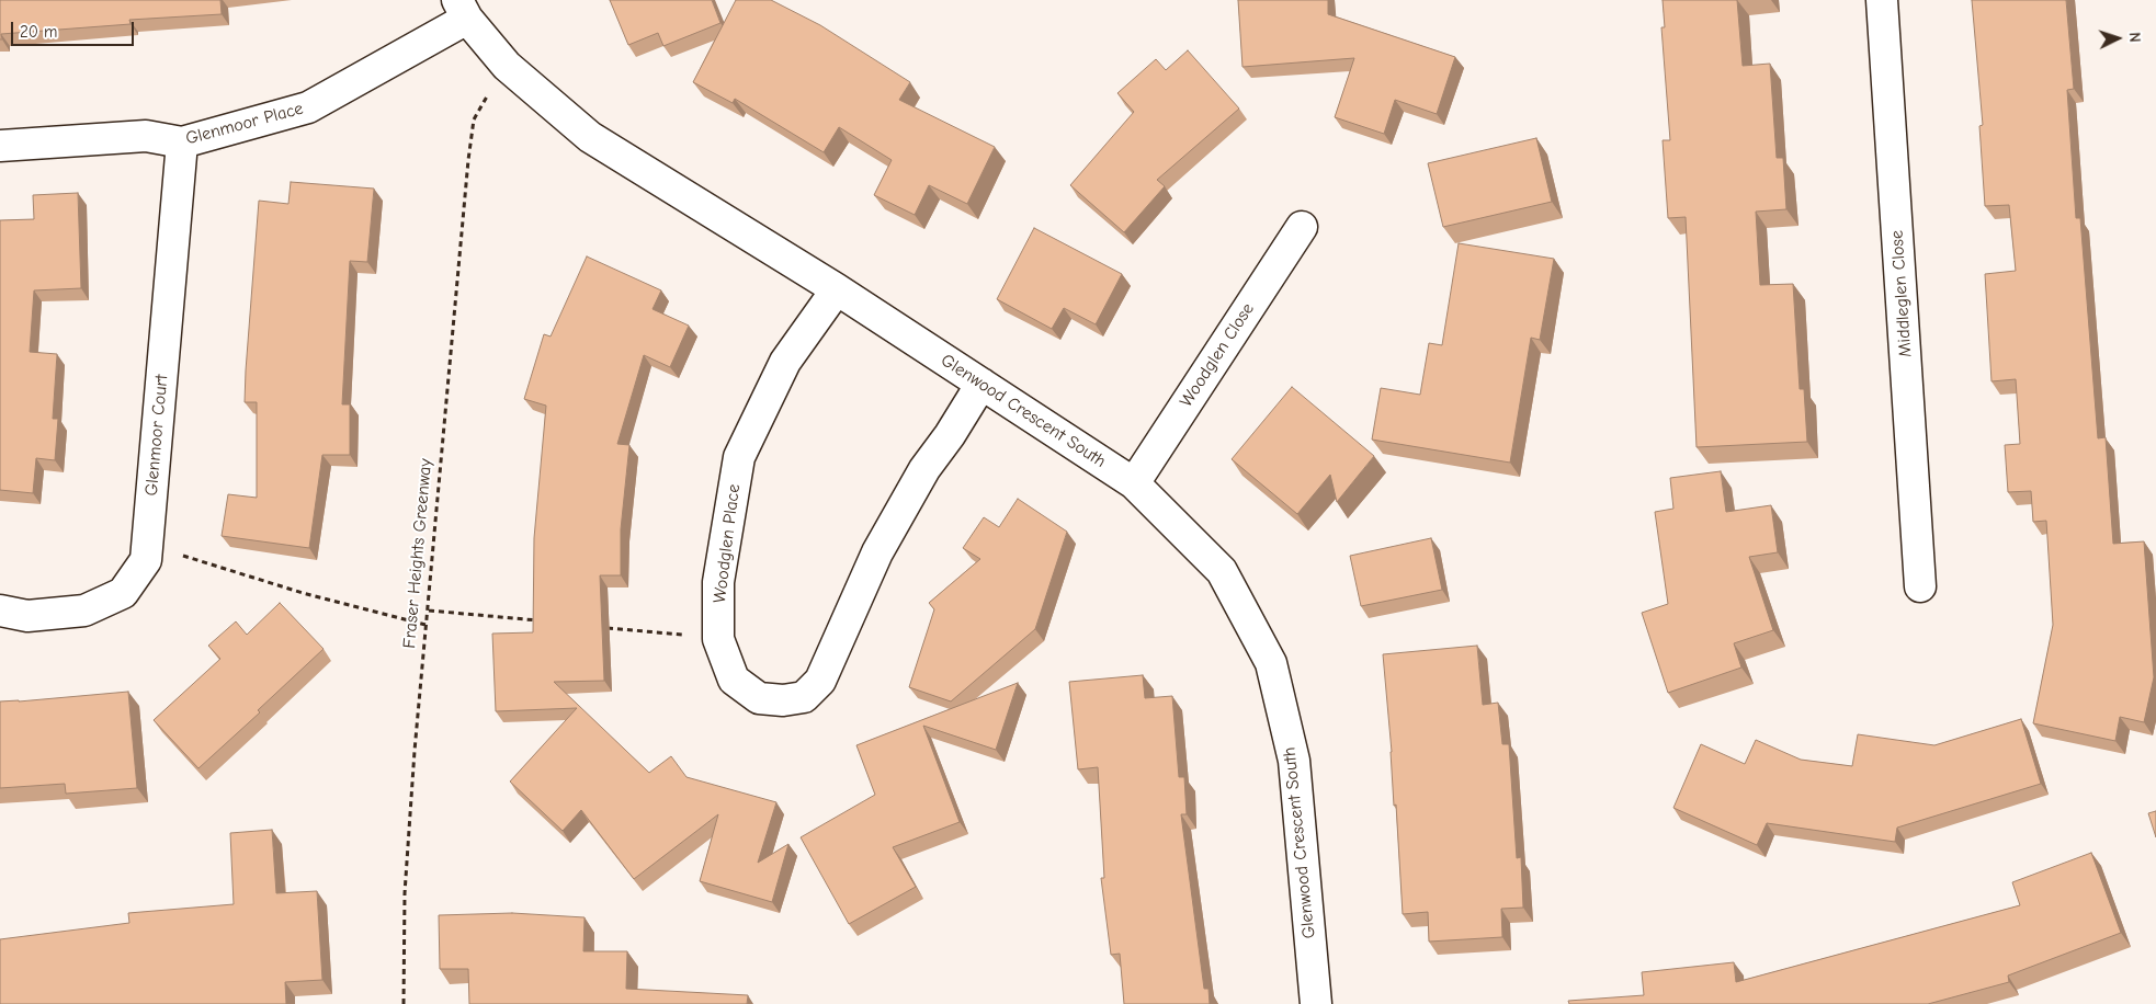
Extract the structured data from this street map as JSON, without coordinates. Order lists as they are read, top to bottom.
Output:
{
  "streets": {
    "street": [
      "Glenmoor Place",
      "Middleglen Close",
      "Woodglen Close",
      "Glenwood Crescent South",
      "Glenmoor Court",
      "Woodglen Place"
    ],
    "path": ["Fraser Heights Greenway"]
  },
  "crossings": [
    ["Glenmoor Place", "Glenwood Crescent South"],
    ["Glenmoor Place", "Glenmoor Court"],
    ["Woodglen Close", "Glenwood Crescent South"],
    ["Glenwood Crescent South", "Woodglen Place"]
  ],
  "scale_bar": "20 m",
  "north": "right"
}
